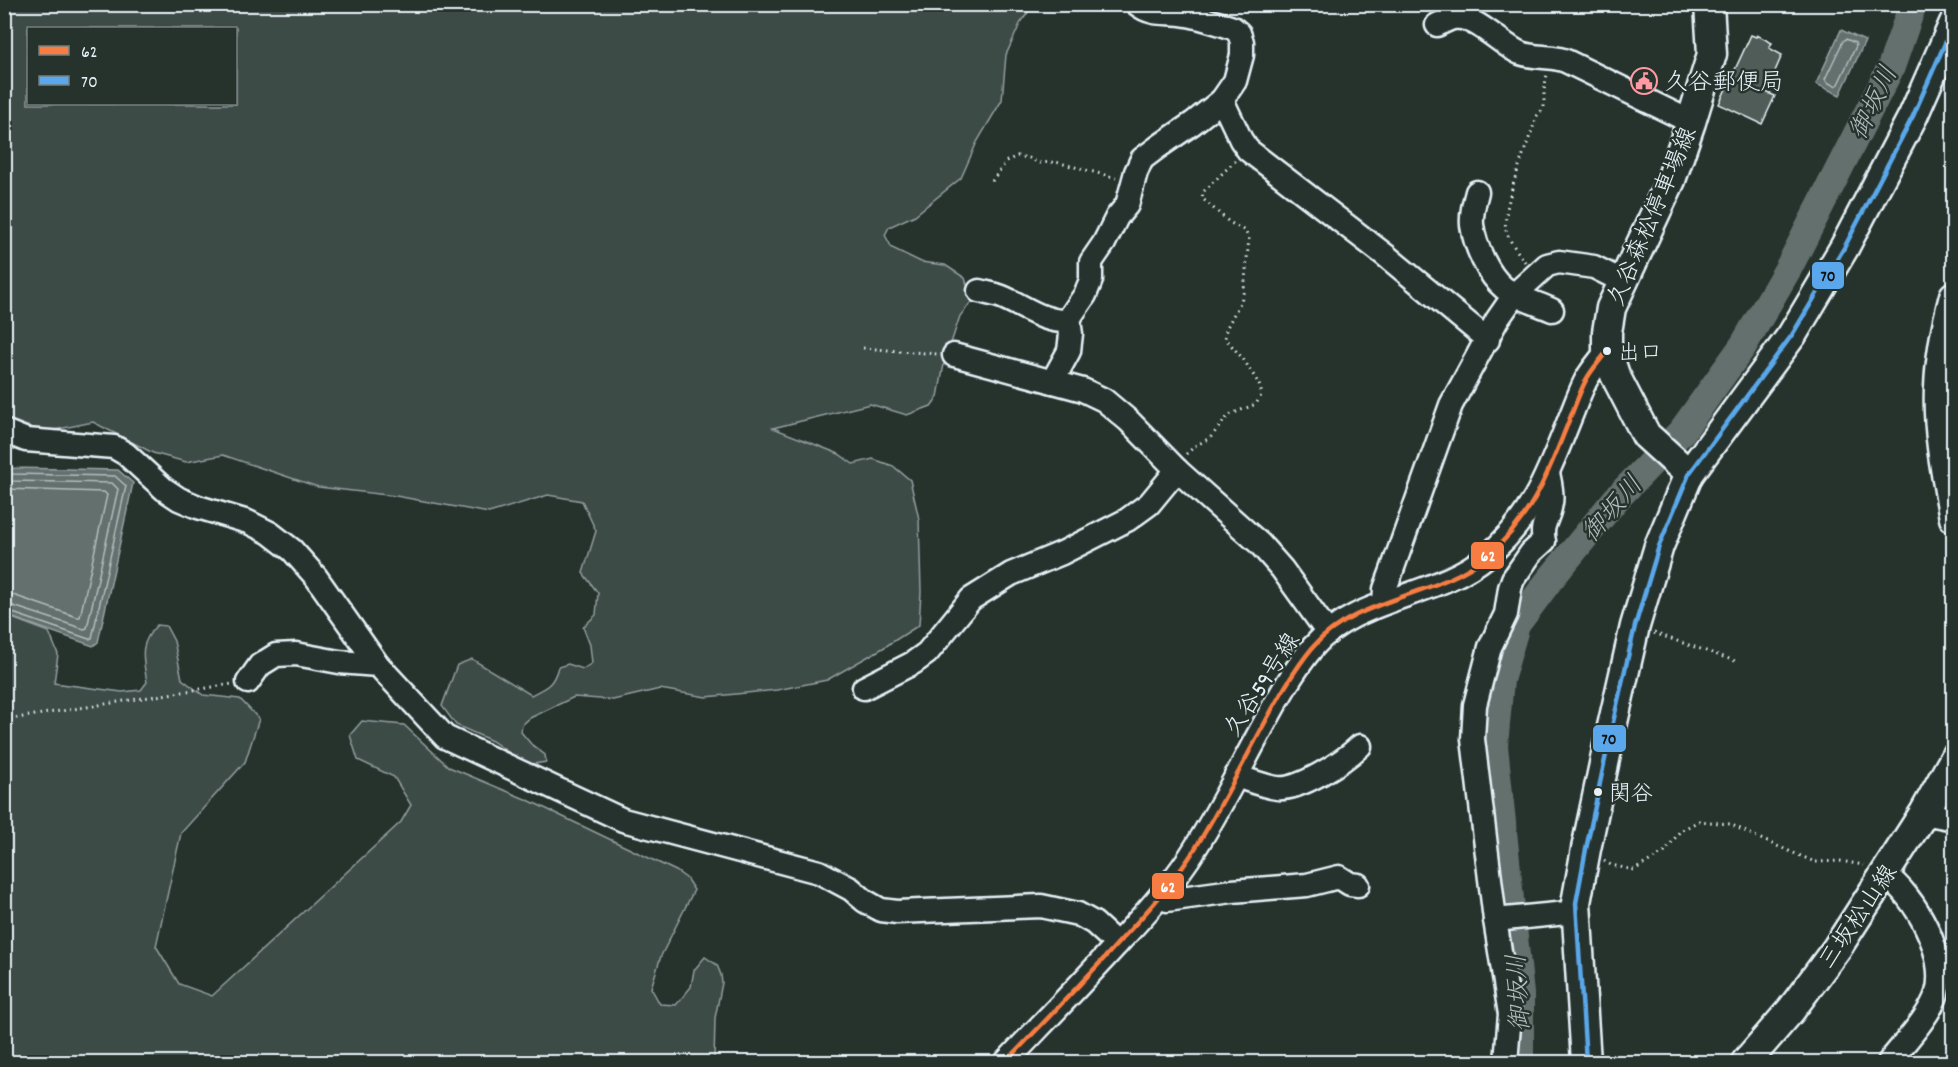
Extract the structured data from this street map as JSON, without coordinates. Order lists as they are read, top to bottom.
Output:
{
  "streets": {
    "main road": ["久谷森松停車場線", "三坂松山線"],
    "street": ["久谷59号線"]
  },
  "crossings": [
    ["久谷森松停車場線", "久谷59号線"]
  ],
  "water": ["御坂川"],
  "places": {
    "public building": ["久谷郵便局"],
    "other": ["出口", "関谷"]
  },
  "lines": ["transit line 70", "transit line 62"],
  "legend": ["62", "70"]
}
